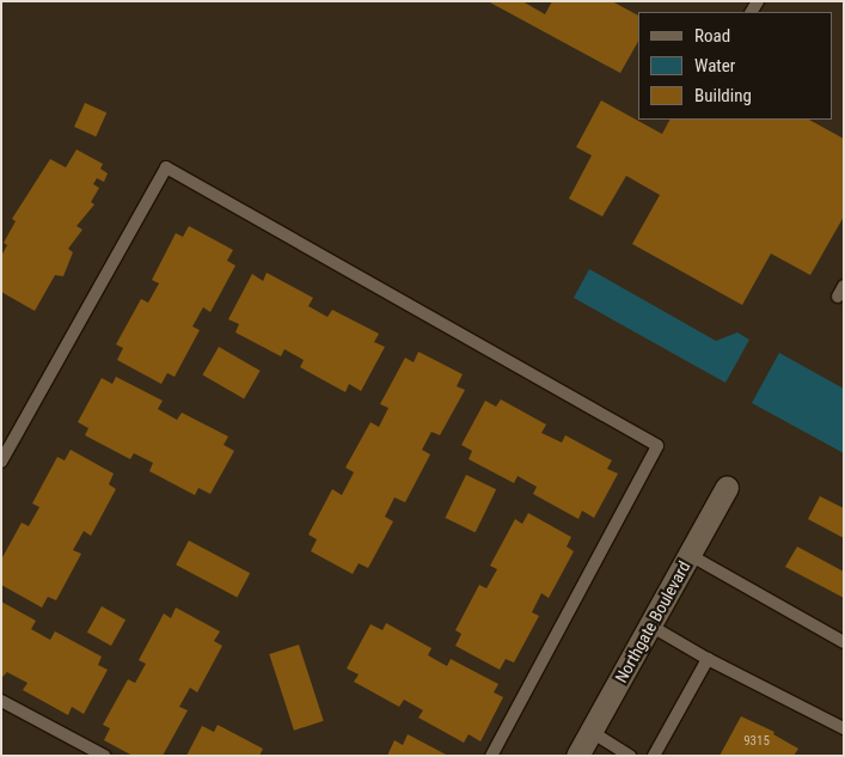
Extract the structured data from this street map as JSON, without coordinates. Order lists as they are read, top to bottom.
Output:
{
  "streets": {
    "street": ["Northgate Boulevard"]
  },
  "house_numbers": ["9315"],
  "legend": ["Road", "Water", "Building"]
}
